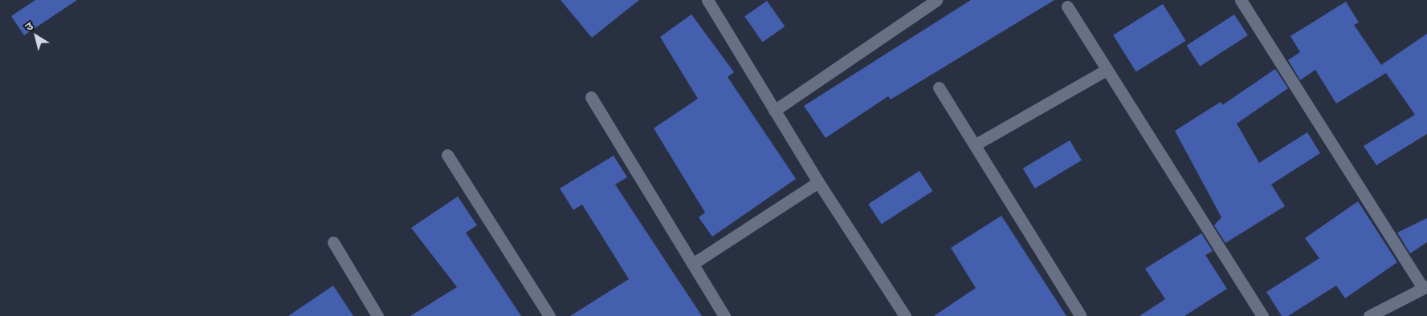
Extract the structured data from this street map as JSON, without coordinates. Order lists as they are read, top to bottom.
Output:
{
  "north": "top left"
}
